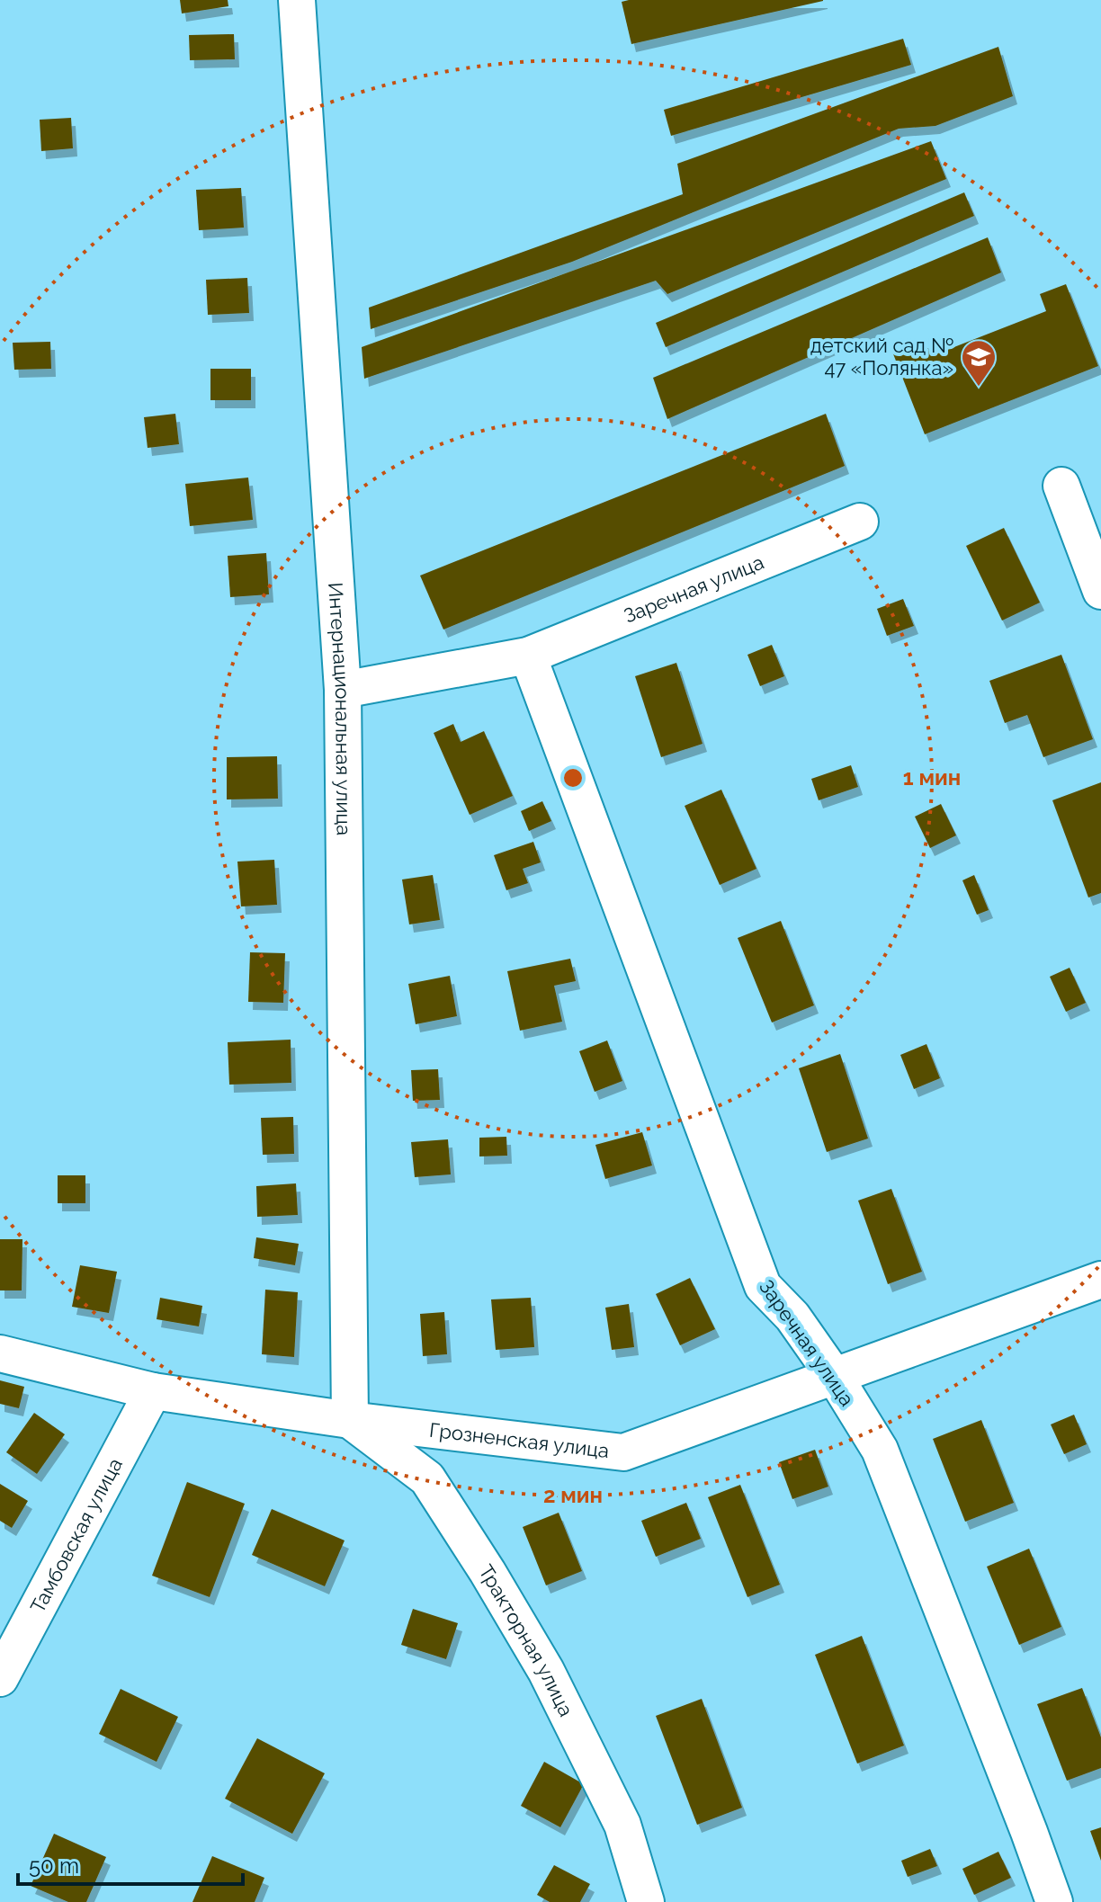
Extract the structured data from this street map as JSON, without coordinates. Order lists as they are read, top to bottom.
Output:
{
  "streets": {
    "street": [
      "Заречная улица",
      "Интернациональная улица",
      "Грозненская улица",
      "Тамбовская улица",
      "Тракторная улица"
    ]
  },
  "crossings": [
    ["Заречная улица", "Интернациональная улица"],
    ["Заречная улица", "Грозненская улица"],
    ["Интернациональная улица", "Грозненская улица"],
    ["Интернациональная улица", "Тракторная улица"],
    ["Грозненская улица", "Тамбовская улица"],
    ["Грозненская улица", "Тракторная улица"]
  ],
  "places": {
    "school or university": ["детский сад № 47 «Полянка»"]
  },
  "scale_bar": "50 m",
  "rings": ["1 мин", "2 мин"]
}
